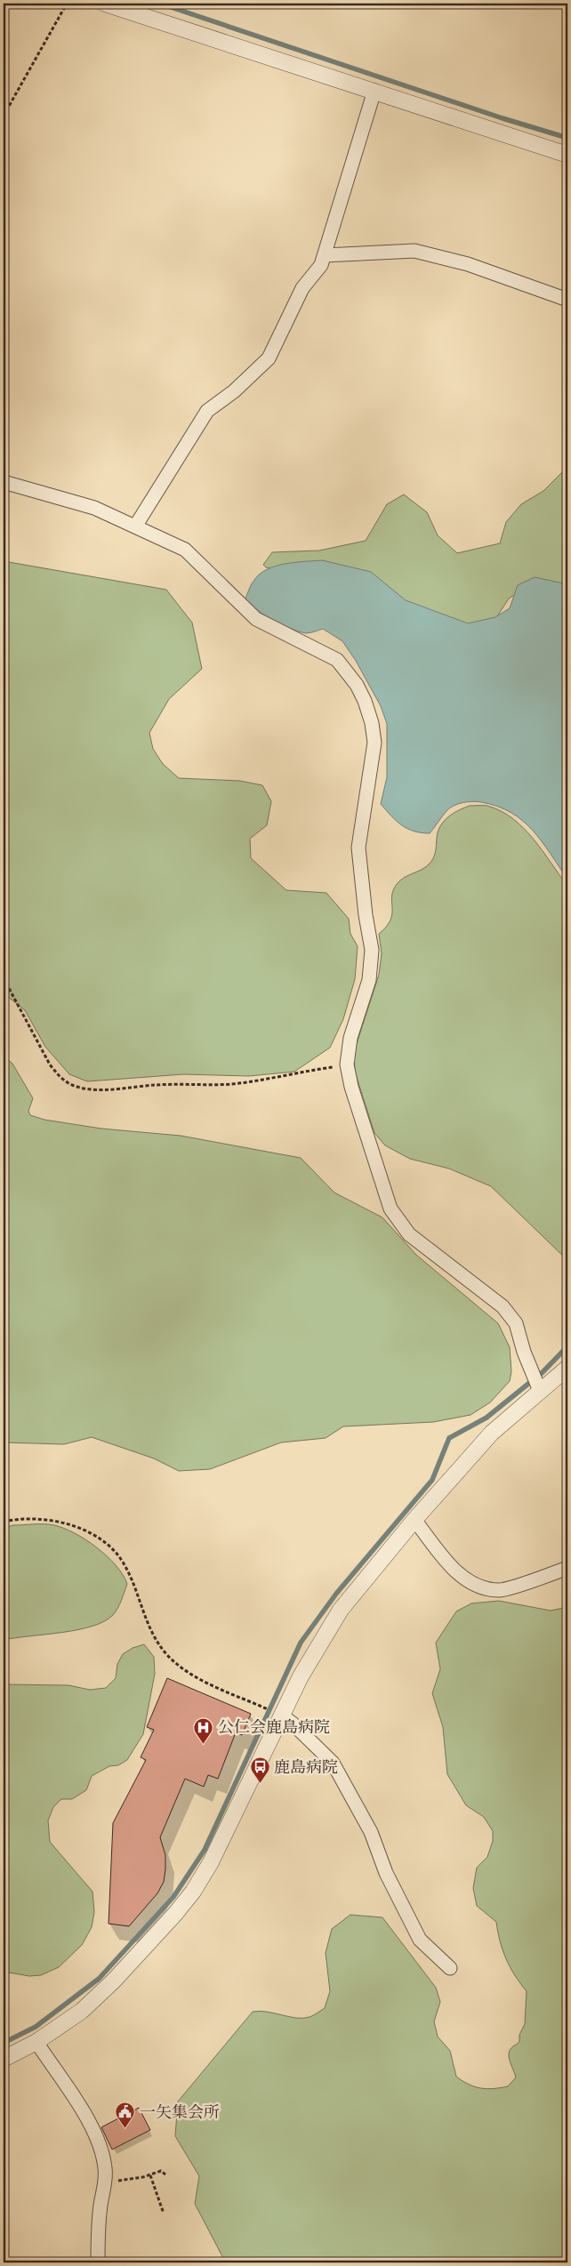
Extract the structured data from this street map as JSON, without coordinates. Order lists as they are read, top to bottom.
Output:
{
  "places": {
    "hospital": ["公仁会鹿島病院"],
    "bus stop": ["鹿島病院"],
    "public building": ["一矢集会所"]
  }
}
